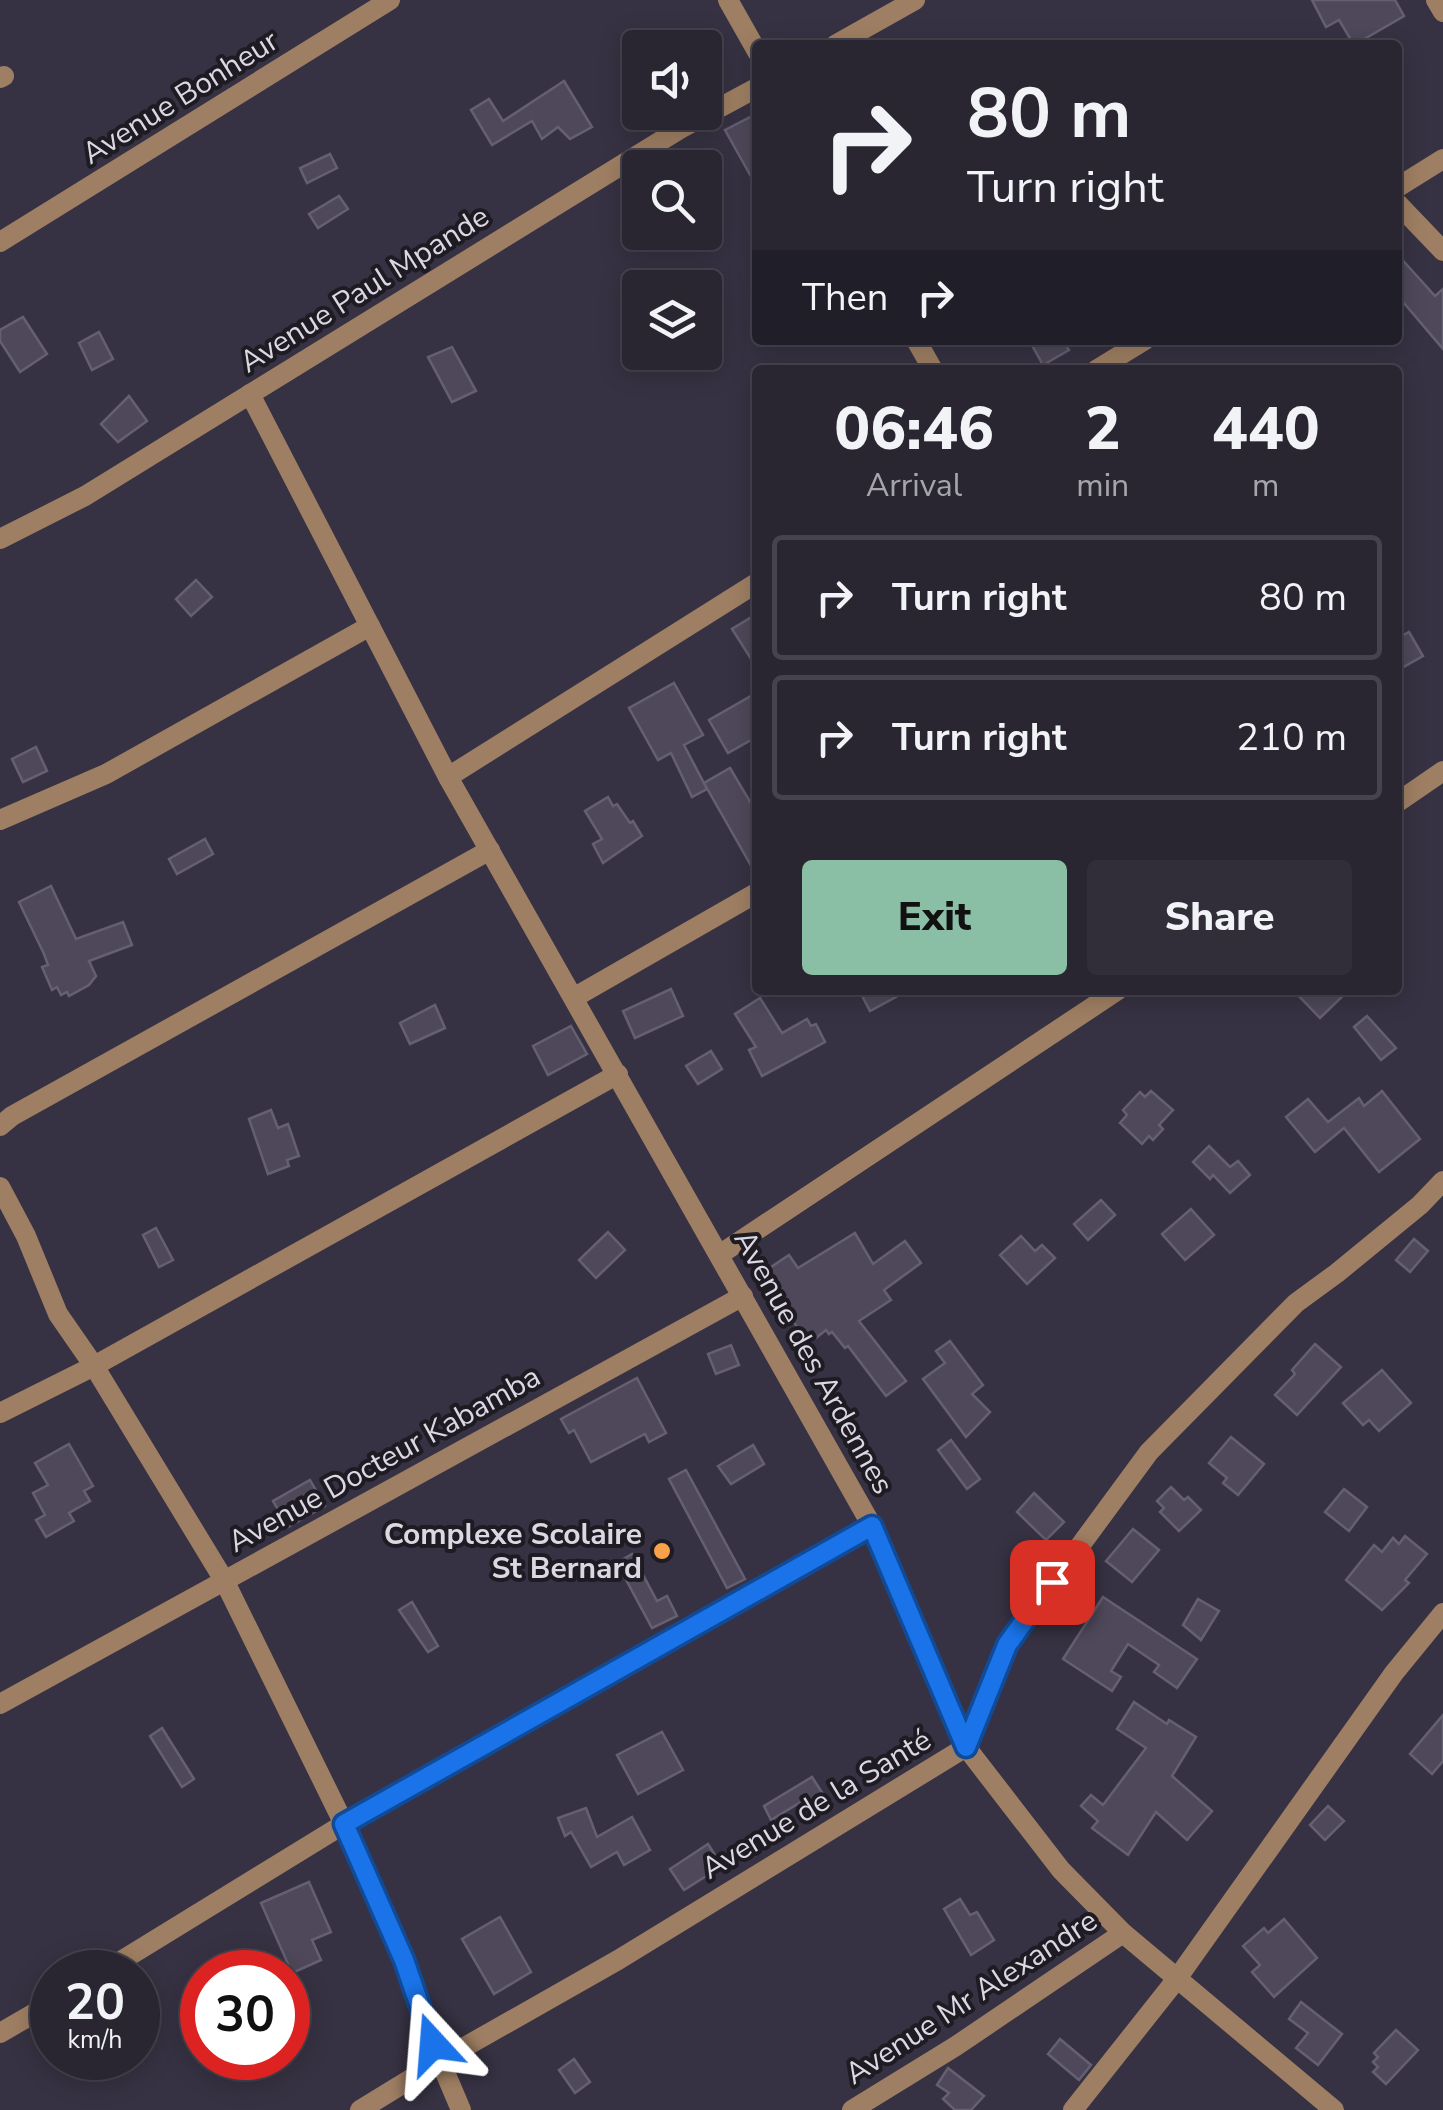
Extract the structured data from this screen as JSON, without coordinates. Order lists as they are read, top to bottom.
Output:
{
  "streets": {
    "street": [
      "Avenue Bonheur",
      "Avenue Paul Mpande",
      "Avenue des Ardennes",
      "Avenue Docteur Kabamba",
      "Avenue de la Santé",
      "Avenue Mr Alexandre"
    ]
  },
  "crossings": [
    ["Avenue Paul Mpande", "Avenue des Ardennes"],
    ["Avenue des Ardennes", "Avenue Docteur Kabamba"],
    ["Avenue des Ardennes", "Avenue de la Santé"],
    ["Avenue des Ardennes", "Avenue Mr Alexandre"],
    ["Avenue Docteur Kabamba", "Avenue de la Santé"]
  ],
  "places": ["Complexe Scolaire St Bernard"],
  "page": {
    "turn": ["80 m", "Turn right"],
    "then": "Then",
    "eta": [
      "06:46",
      "Arrival",
      "2",
      "min",
      "440",
      "m"
    ],
    "list": [
      {
        "name": "Turn right",
        "value": "80 m"
      },
      {
        "name": "Turn right",
        "value": "210 m"
      }
    ],
    "buttons": ["Exit", "Share"],
    "speed": "20 km/h",
    "limit": "30"
  }
}
